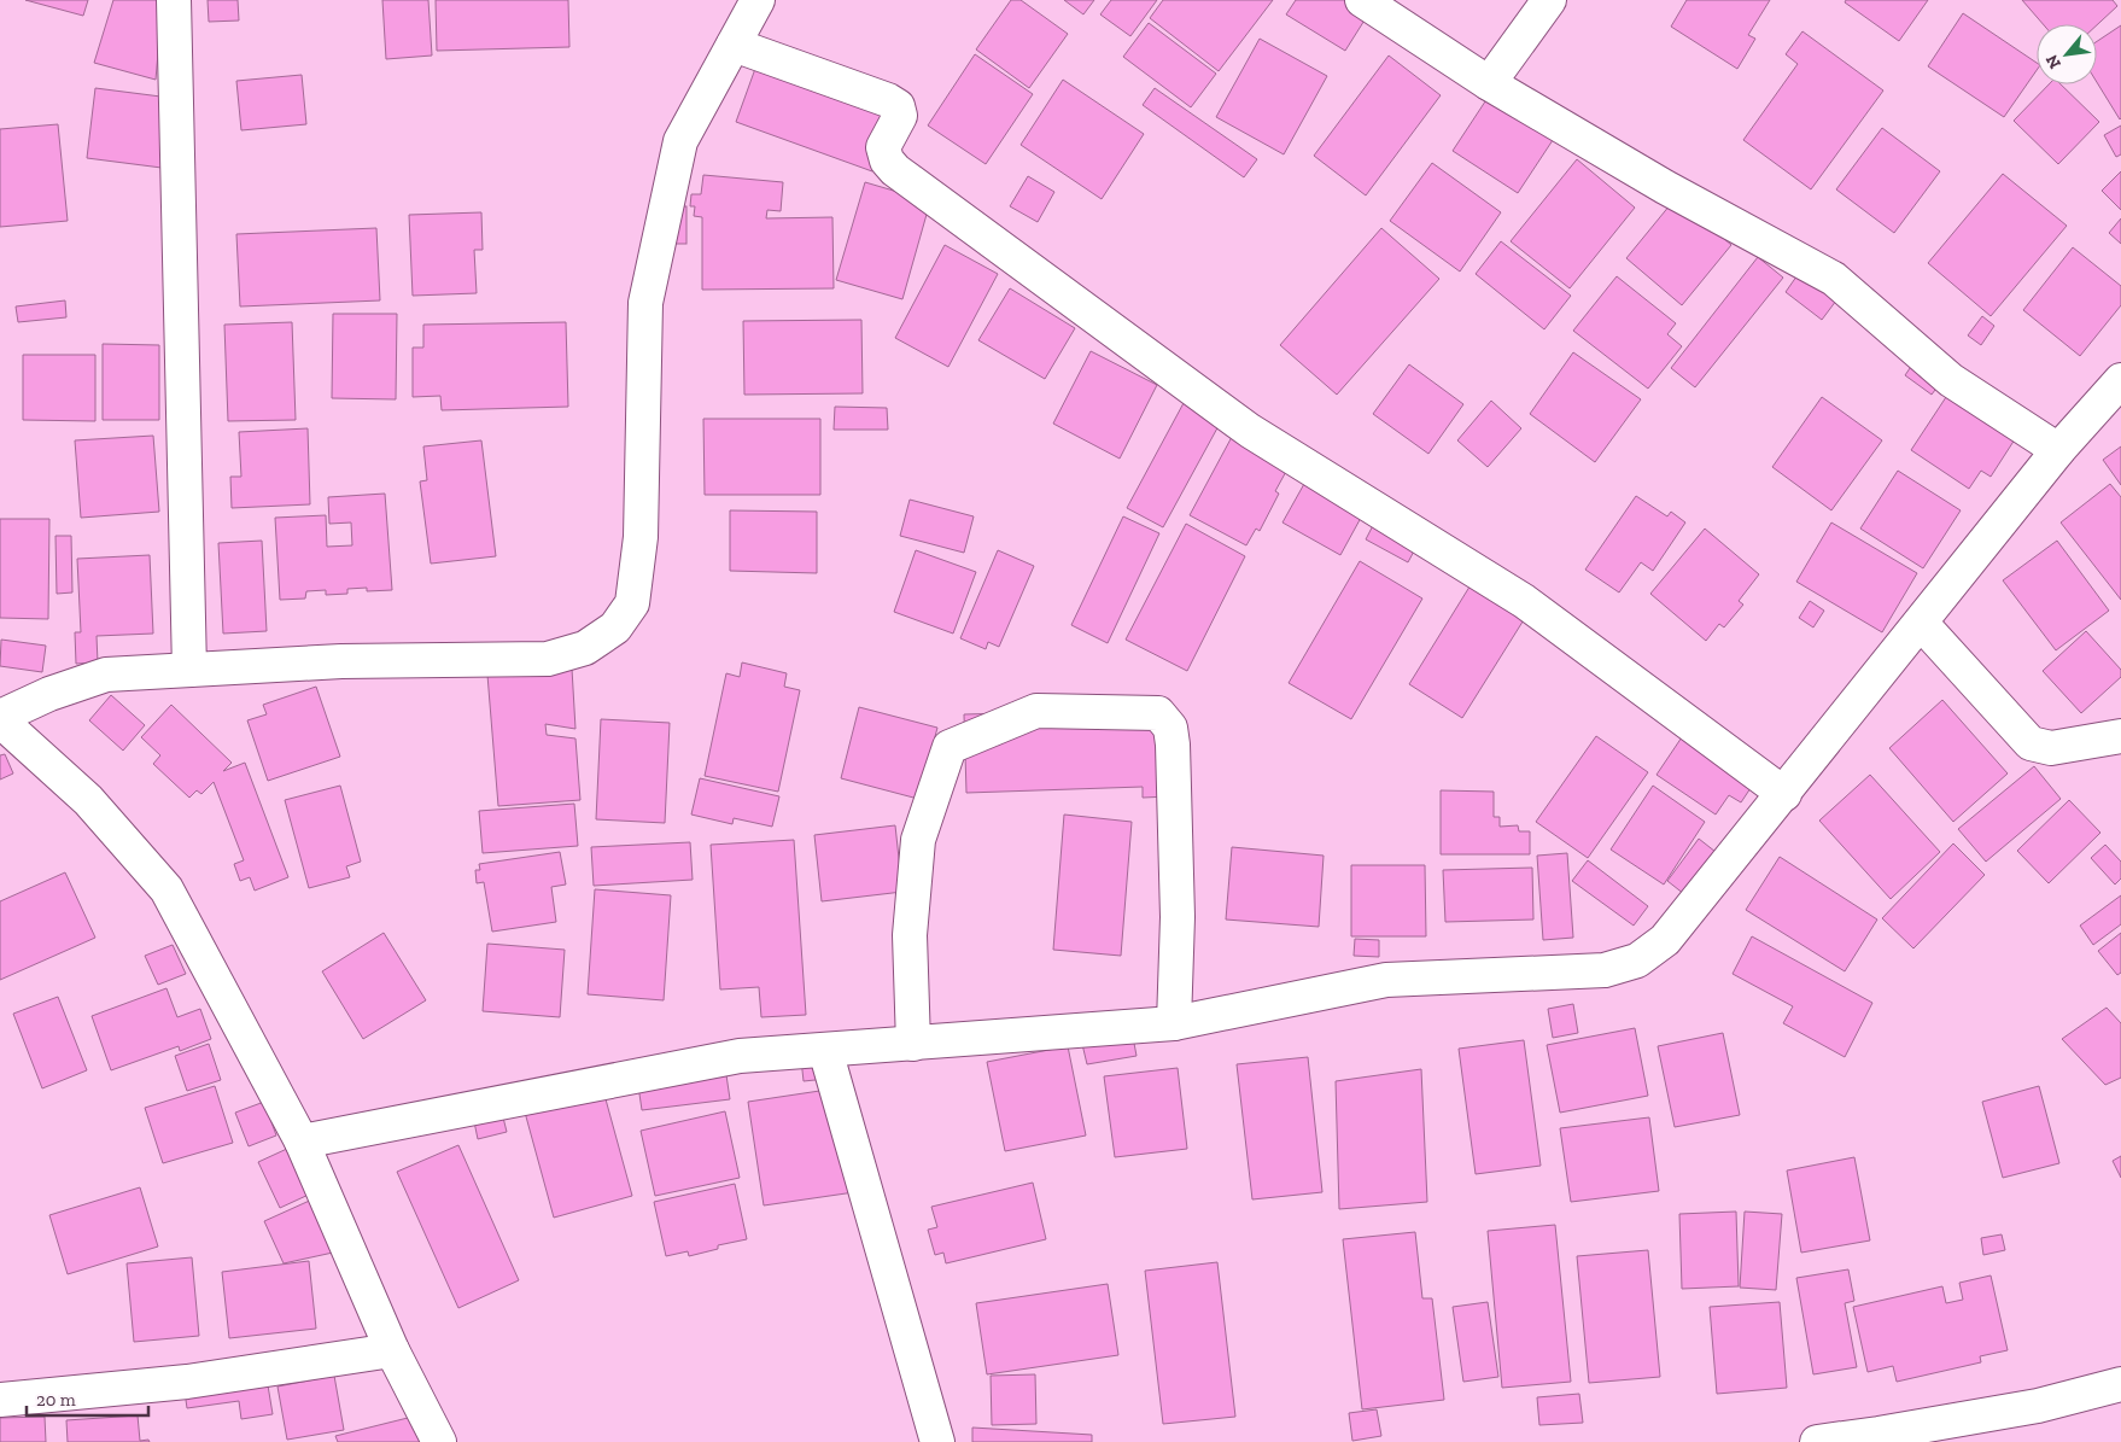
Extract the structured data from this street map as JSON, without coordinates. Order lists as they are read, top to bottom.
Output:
{
  "scale_bar": "20 m",
  "north": "bottom left"
}
